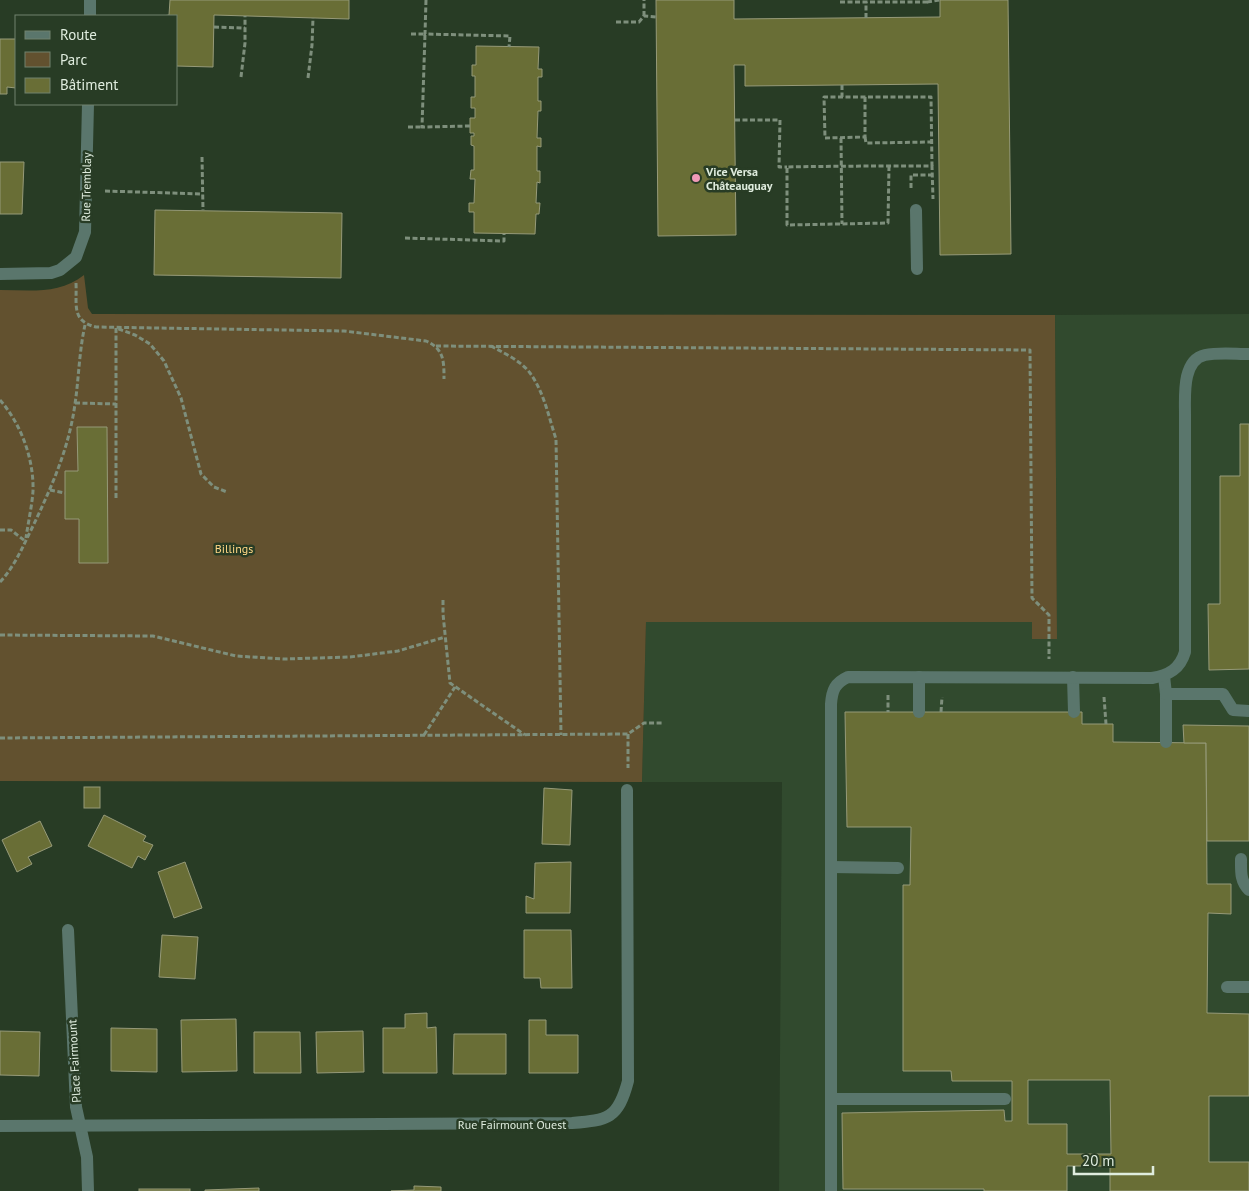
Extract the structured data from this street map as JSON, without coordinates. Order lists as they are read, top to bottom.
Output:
{
  "streets": {
    "street": ["Rue Tremblay", "Place Fairmount", "Rue Fairmount Ouest"]
  },
  "crossings": [
    ["Place Fairmount", "Rue Fairmount Ouest"]
  ],
  "parks": ["Billings"],
  "places": ["Vice Versa Châteauguay"],
  "legend": ["Route", "Parc", "Bâtiment"],
  "scale_bar": "20 m"
}
